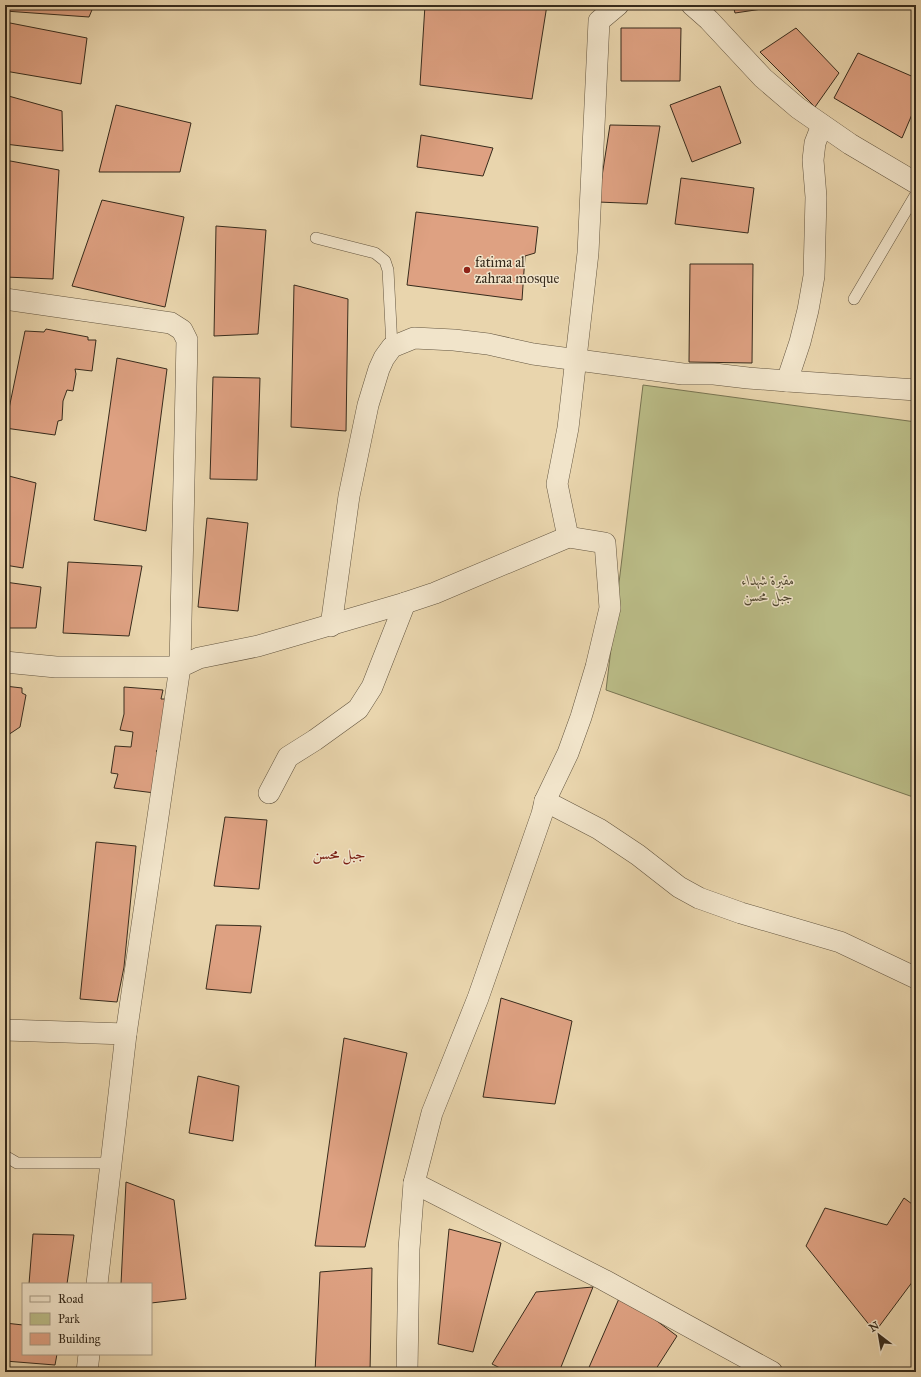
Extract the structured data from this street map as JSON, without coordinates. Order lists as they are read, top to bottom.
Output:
{
  "districts": ["جبل محسن"],
  "parks": ["مقبرة شهداء جبل محسن"],
  "places": ["fatima al zahraa mosque"],
  "legend": ["Road", "Park", "Building"],
  "north": "top left"
}
